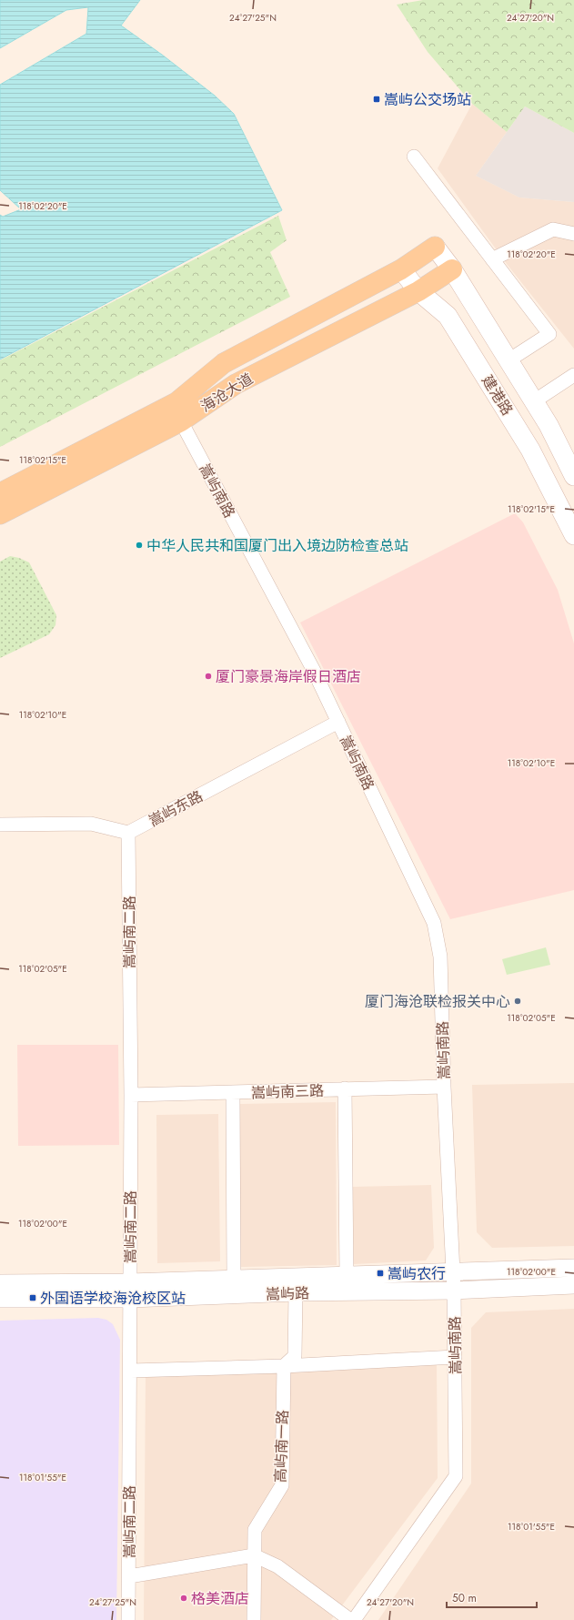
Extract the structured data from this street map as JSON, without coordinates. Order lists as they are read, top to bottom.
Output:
{
  "streets": {
    "main road": ["海沧大道", "建港路"],
    "street": [
      "嵩屿南路",
      "嵩屿东路",
      "嵩屿南二路",
      "嵩屿南三路",
      "嵩屿路",
      "高屿南一路"
    ]
  },
  "crossings": [
    ["海沧大道", "建港路"],
    ["海沧大道", "嵩屿南路"],
    ["嵩屿南路", "嵩屿东路"],
    ["嵩屿南路", "嵩屿南三路"],
    ["嵩屿南路", "嵩屿路"],
    ["嵩屿东路", "嵩屿南二路"],
    ["嵩屿南二路", "嵩屿南三路"],
    ["嵩屿南二路", "嵩屿路"]
  ],
  "places": {
    "transit": ["嵩屿公交场站", "嵩屿农行", "外国语学校海沧校区站"],
    "other": [
      "中华人民共和国厦门出入境边防检查总站",
      "厦门豪景海岸假日酒店",
      "厦门海沧联检报关中心",
      "格美酒店"
    ]
  },
  "scale_bar": "50 m",
  "coordinates": [
    "24°27'25\"N",
    "24°27'20\"N",
    "118°02'20\"E",
    "118°02'15\"E",
    "118°02'10\"E",
    "118°02'05\"E",
    "118°02'00\"E",
    "118°01'55\"E"
  ]
}
